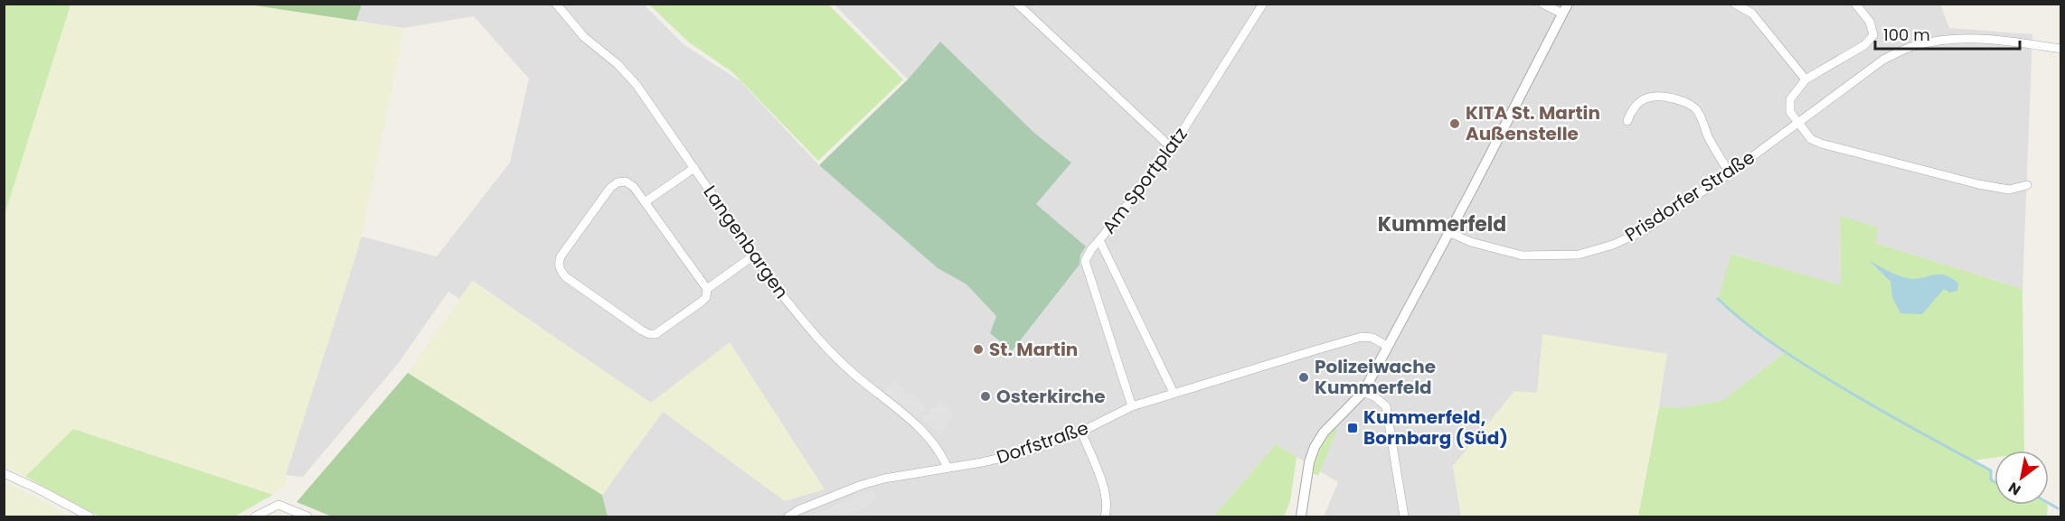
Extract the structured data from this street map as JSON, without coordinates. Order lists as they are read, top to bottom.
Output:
{
  "streets": {
    "street": [
      "Am Sportplatz",
      "Prisdorfer Straße",
      "Langenbargen",
      "Dorfstraße"
    ]
  },
  "crossings": [
    ["Am Sportplatz", "Dorfstraße"],
    ["Langenbargen", "Dorfstraße"]
  ],
  "districts": ["Kummerfeld"],
  "places": {
    "other": [
      "KITA St. Martin Außenstelle",
      "St. Martin",
      "Polizeiwache Kummerfeld",
      "Osterkirche"
    ],
    "transit": ["Kummerfeld, Bornbarg (Süd)"]
  },
  "scale_bar": "100 m",
  "north": "bottom left"
}
